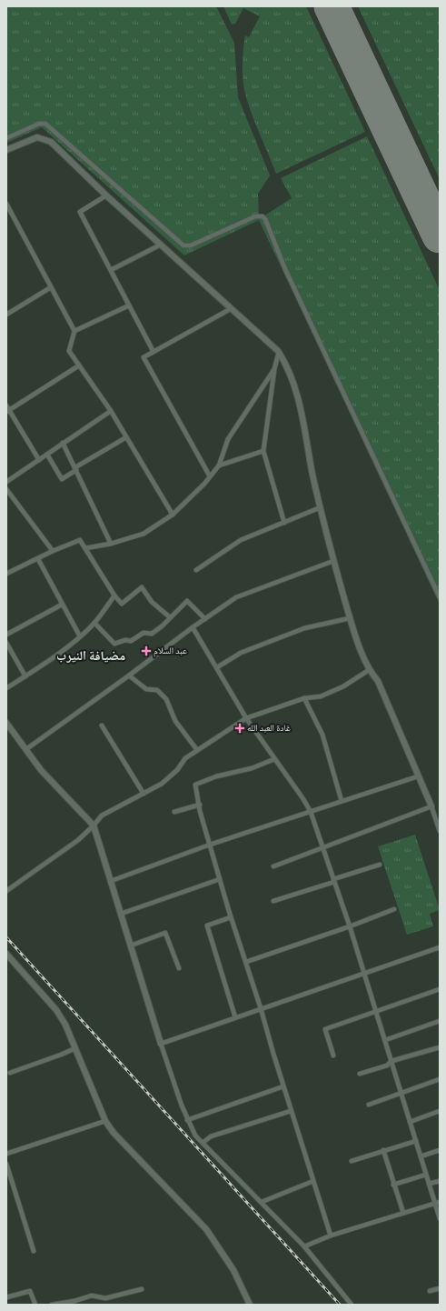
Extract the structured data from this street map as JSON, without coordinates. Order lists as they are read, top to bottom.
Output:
{
  "districts": ["مضيافة النيرب"],
  "places": {
    "health": ["عبد السلام", "غادة العبد الله"]
  }
}
